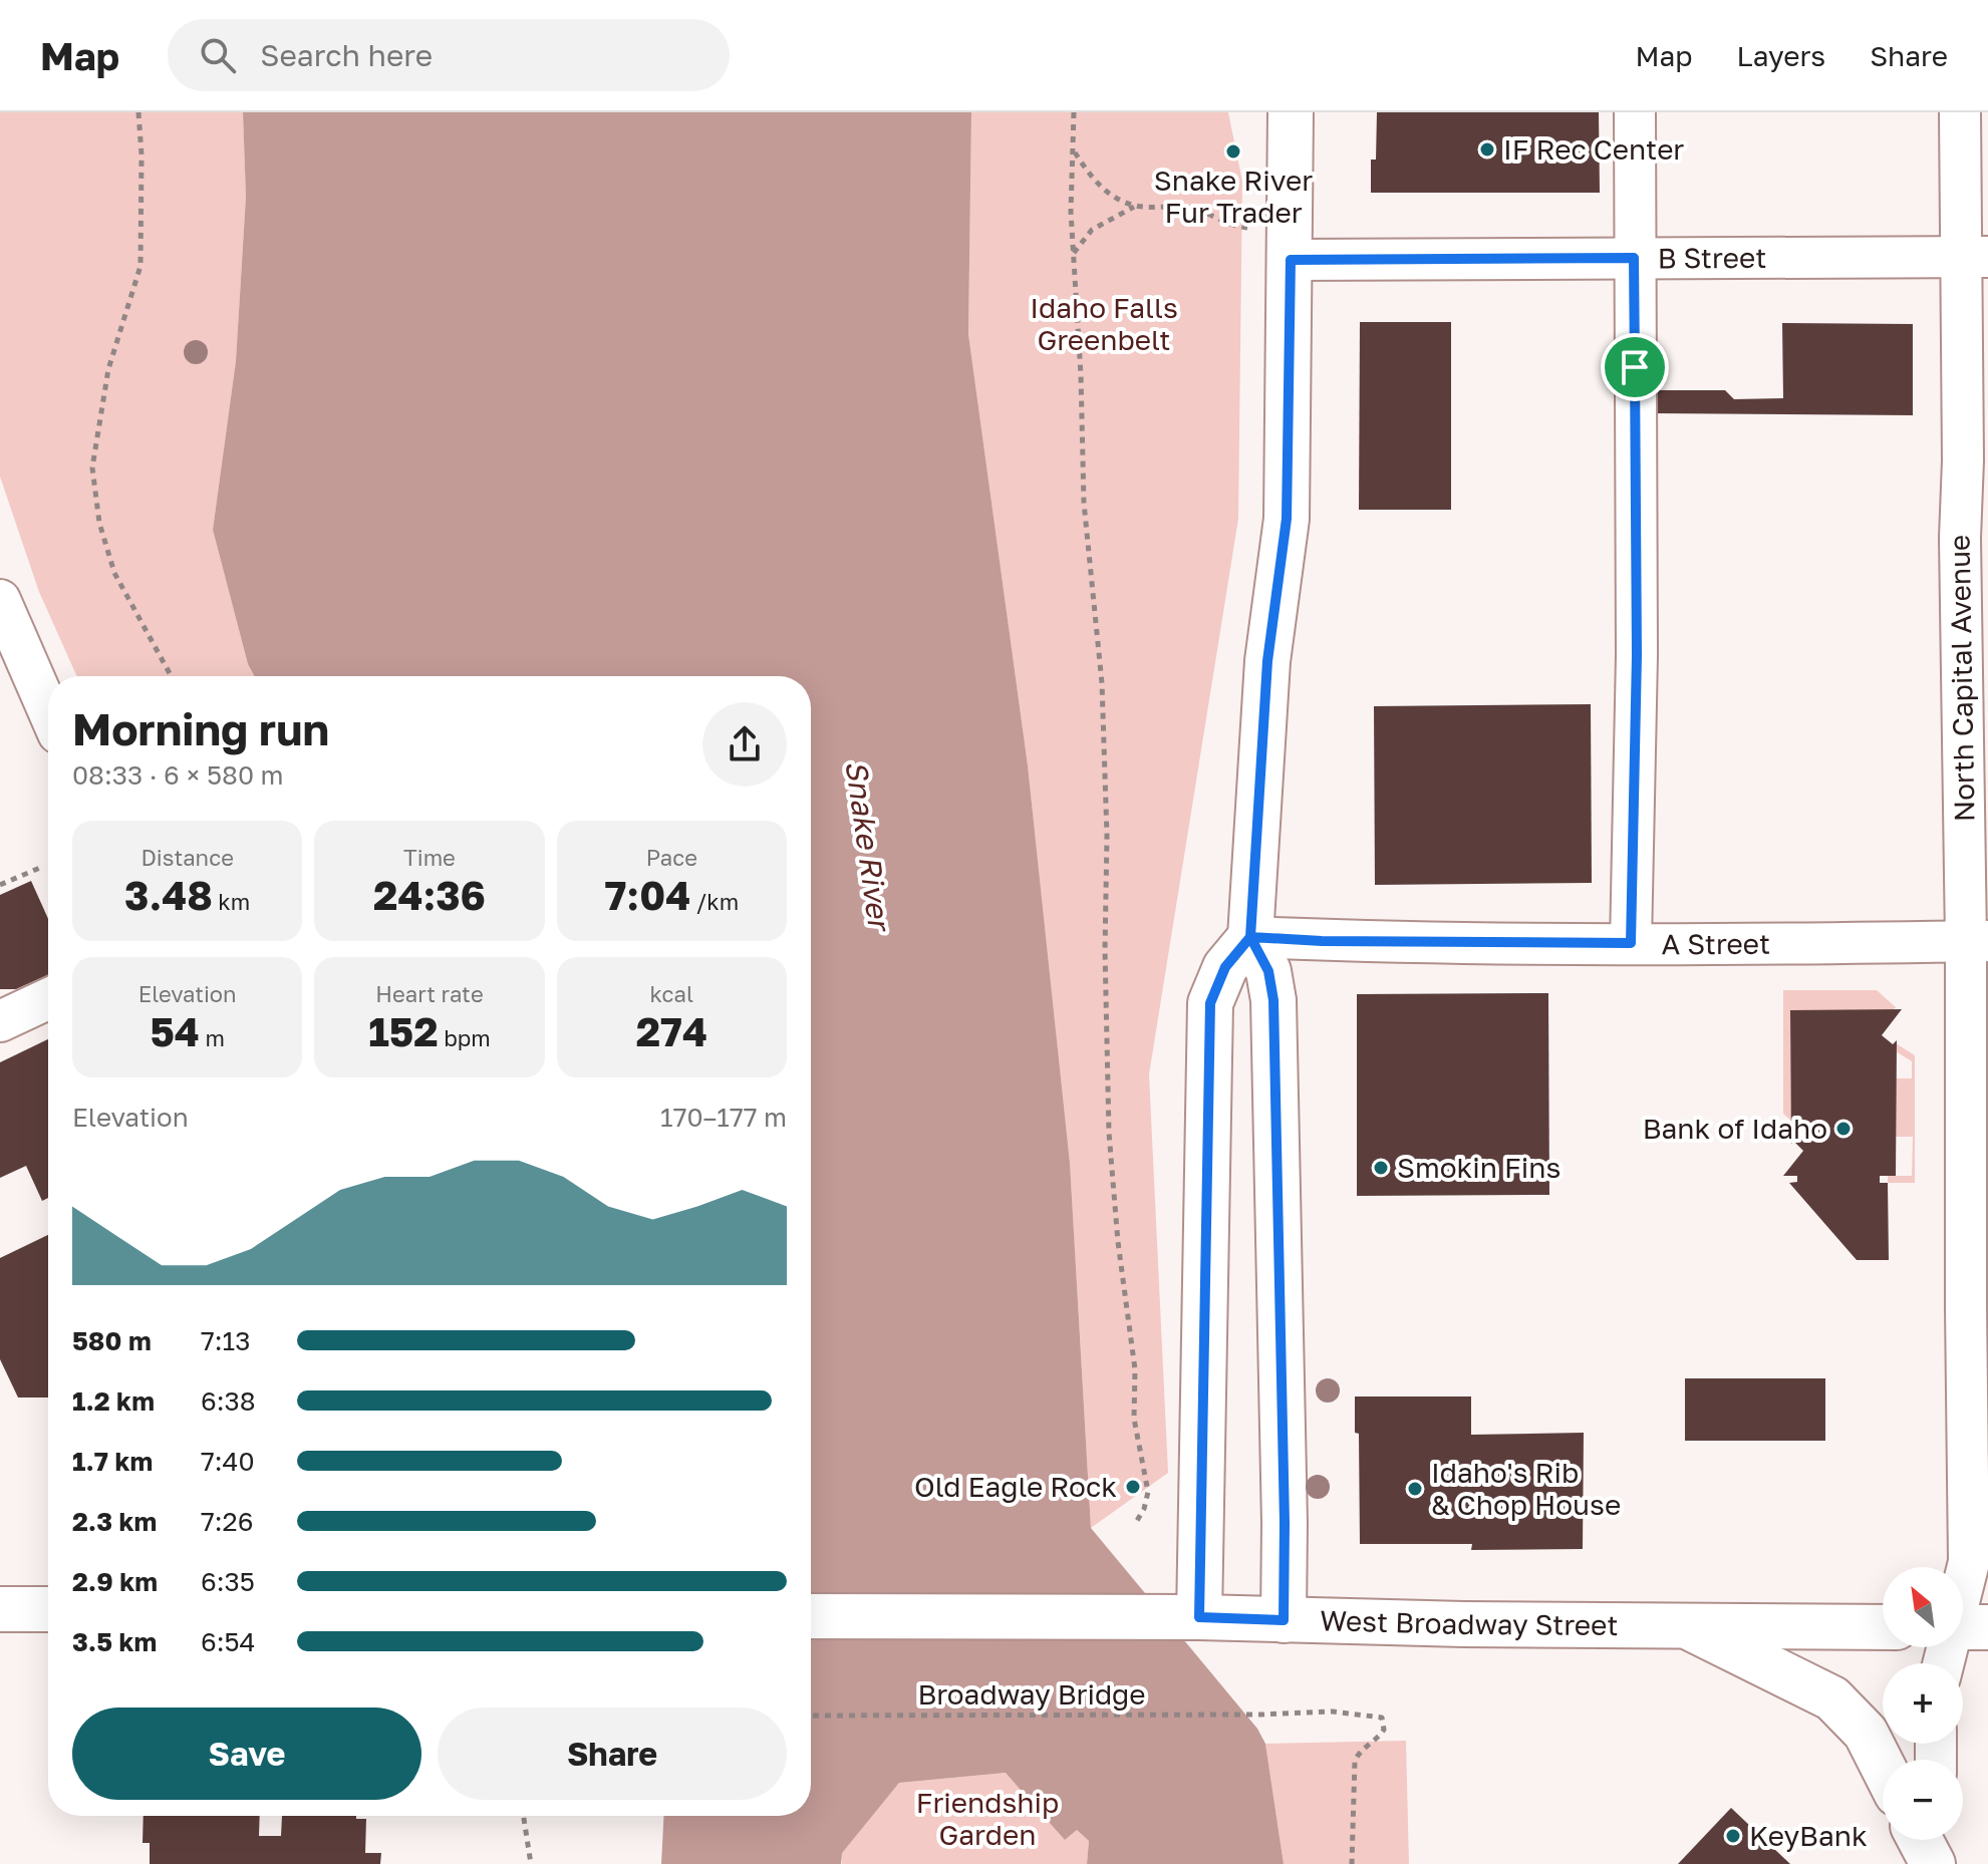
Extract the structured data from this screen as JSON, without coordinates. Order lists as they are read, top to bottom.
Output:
{
  "streets": {
    "main road": ["West Broadway Street"],
    "street": ["B Street", "North Capital Avenue", "A Street"],
    "path": ["Broadway Bridge"]
  },
  "crossings": [
    ["B Street", "North Capital Avenue"],
    ["North Capital Avenue", "A Street"]
  ],
  "water": ["Snake River"],
  "parks": ["Idaho Falls Greenbelt", "Friendship Garden"],
  "places": [
    "IF Rec Center",
    "Snake River Fur Trader",
    "Bank of Idaho",
    "Smokin Fins",
    "Old Eagle Rock",
    "Idaho's Rib & Chop House",
    "KeyBank"
  ],
  "north": "top left",
  "page": {
    "header": "Map",
    "search": "Search here",
    "nav": ["Map", "Layers", "Share"],
    "heading": ["Morning run", "08:33 · 6 × 580 m"],
    "stats": [
      ["Distance", "3.48 km"],
      ["Time", "24:36"],
      ["Pace", "7:04 /km"],
      ["Elevation", "54 m"],
      ["Heart rate", "152 bpm"],
      ["kcal", "274"]
    ],
    "chart": ["Elevation", "170–177 m"],
    "list": [
      {
        "name": "580 m",
        "note": "7:13"
      },
      {
        "name": "1.2 km",
        "note": "6:38"
      },
      {
        "name": "1.7 km",
        "note": "7:40"
      },
      {
        "name": "2.3 km",
        "note": "7:26"
      },
      {
        "name": "2.9 km",
        "note": "6:35"
      },
      {
        "name": "3.5 km",
        "note": "6:54"
      }
    ],
    "map_buttons": ["+", "−"],
    "buttons": ["Save", "Share"]
  }
}
